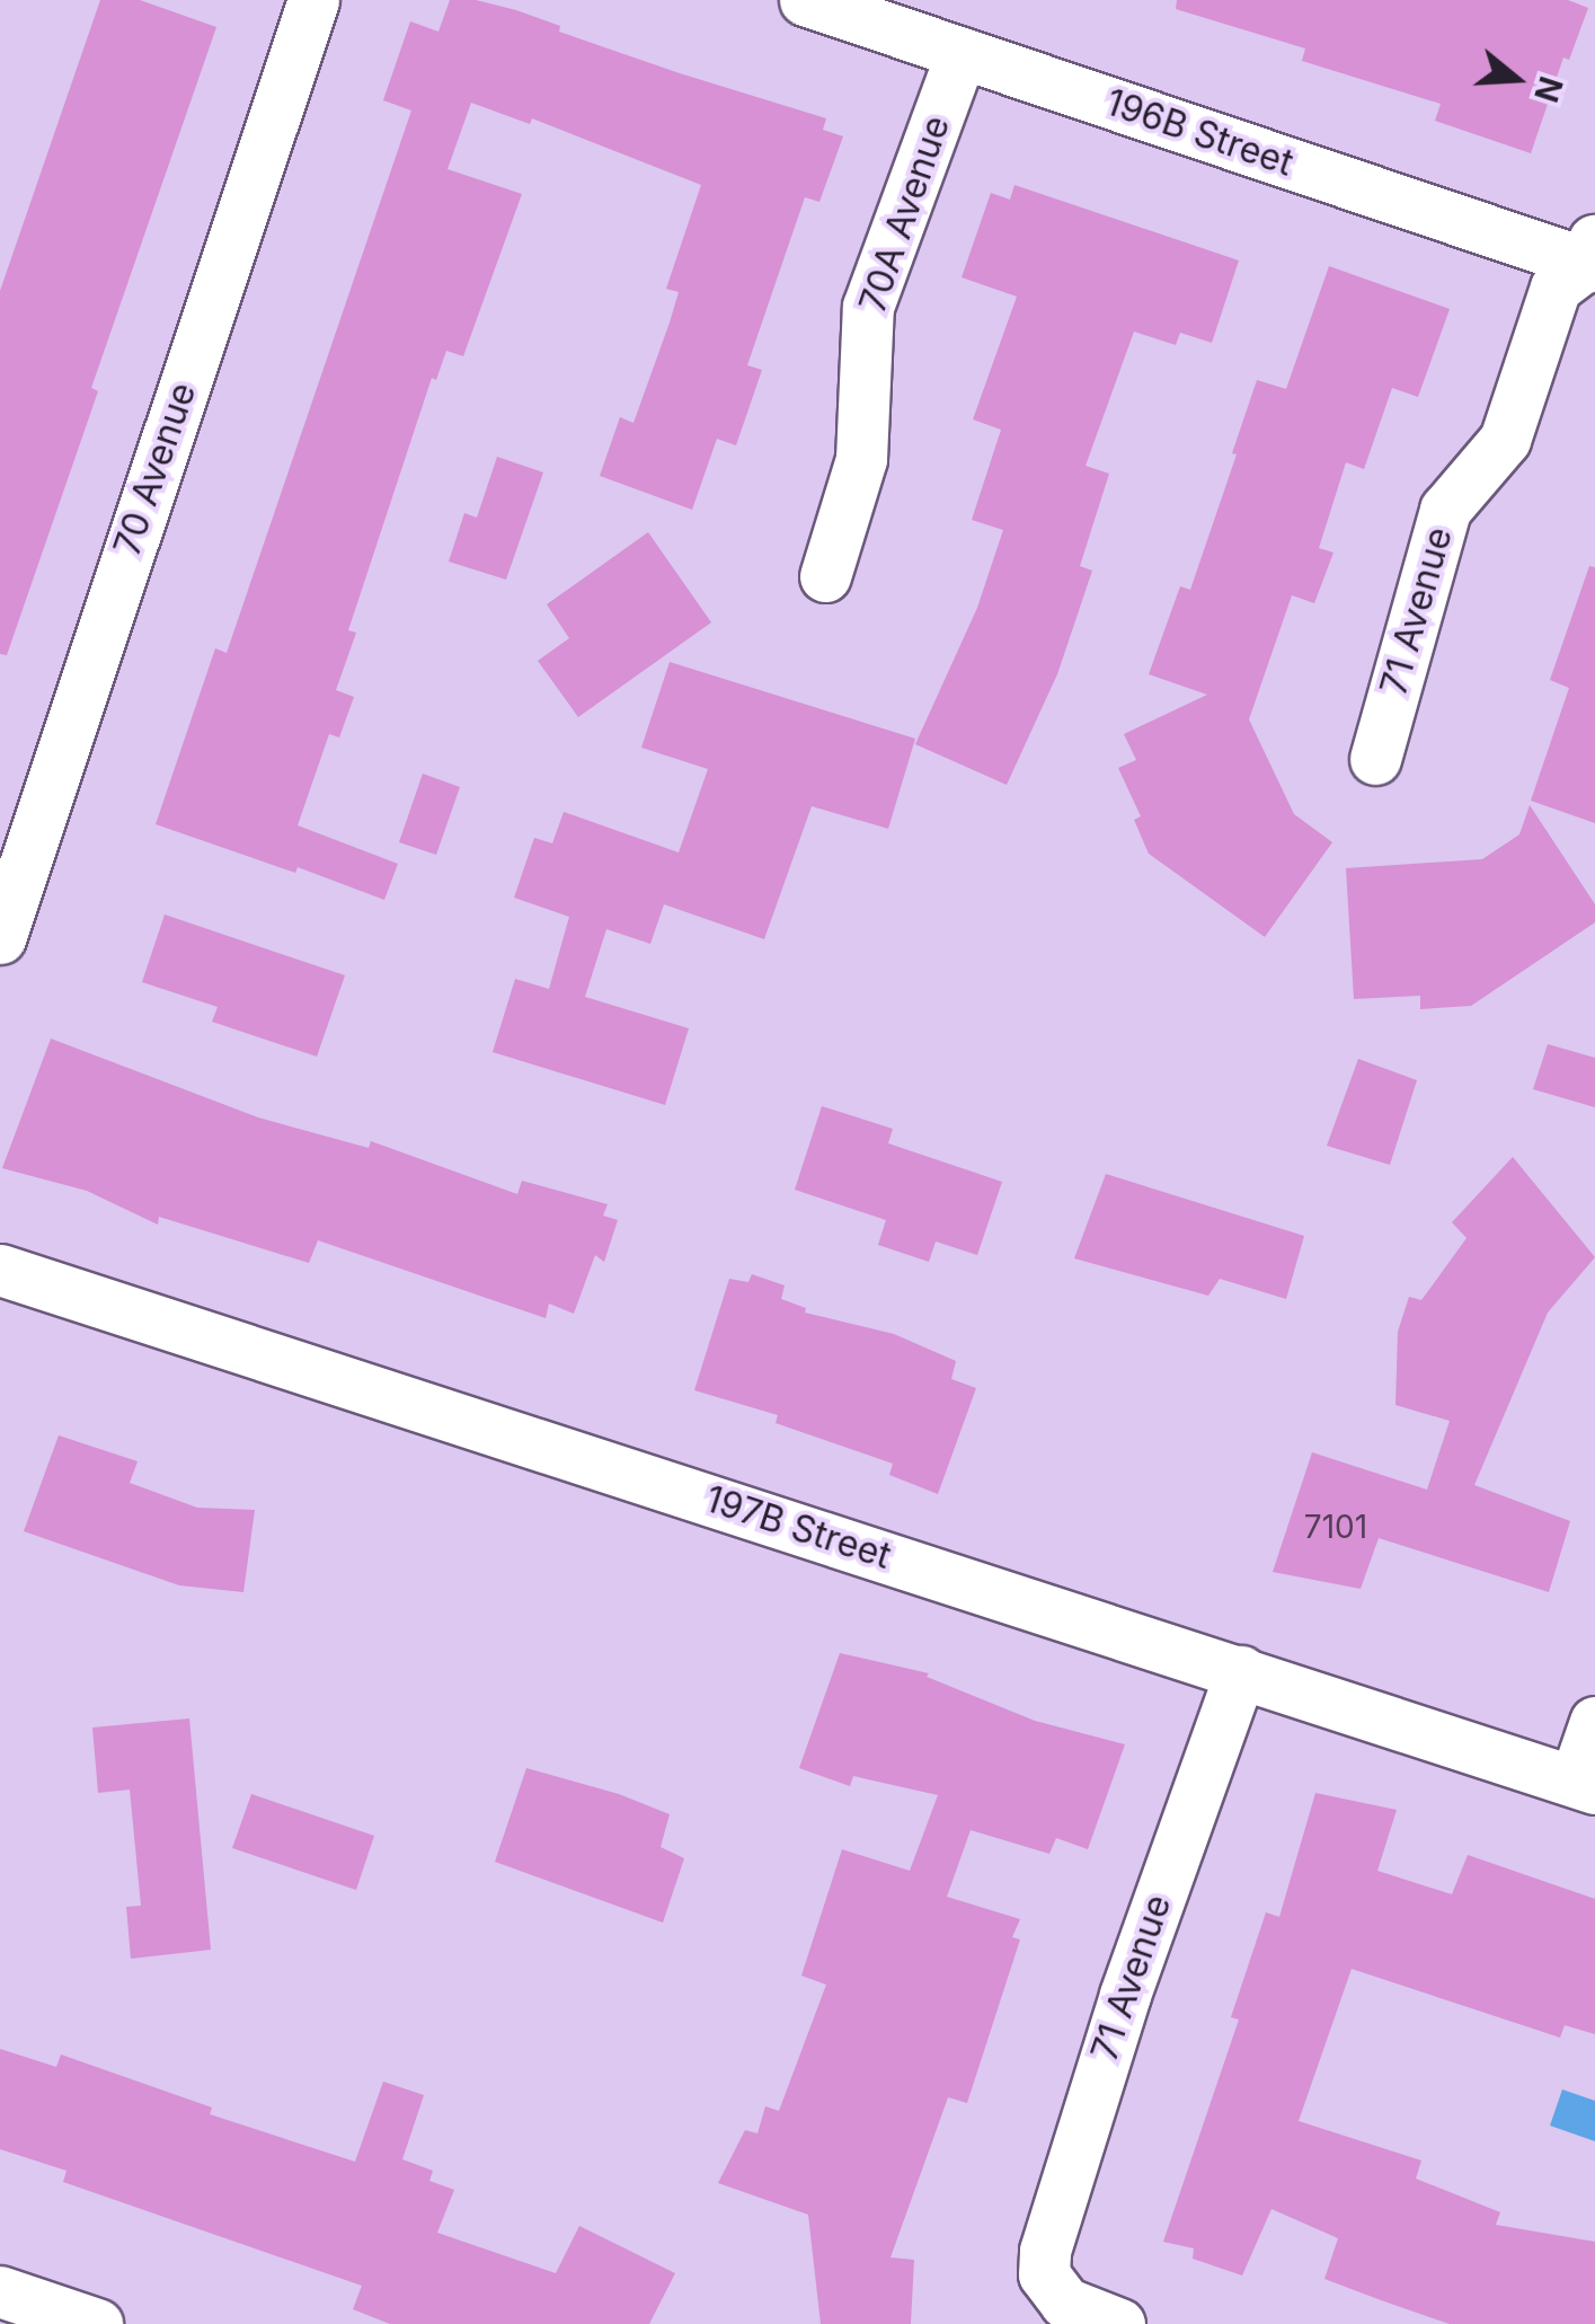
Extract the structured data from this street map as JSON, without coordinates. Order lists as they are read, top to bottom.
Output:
{
  "streets": {
    "street": [
      "196B Street",
      "70A Avenue",
      "70 Avenue",
      "71 Avenue",
      "197B Street"
    ]
  },
  "crossings": [
    ["196B Street", "70A Avenue"],
    ["196B Street", "71 Avenue"],
    ["71 Avenue", "197B Street"]
  ],
  "house_numbers": ["7101"],
  "north": "right"
}
